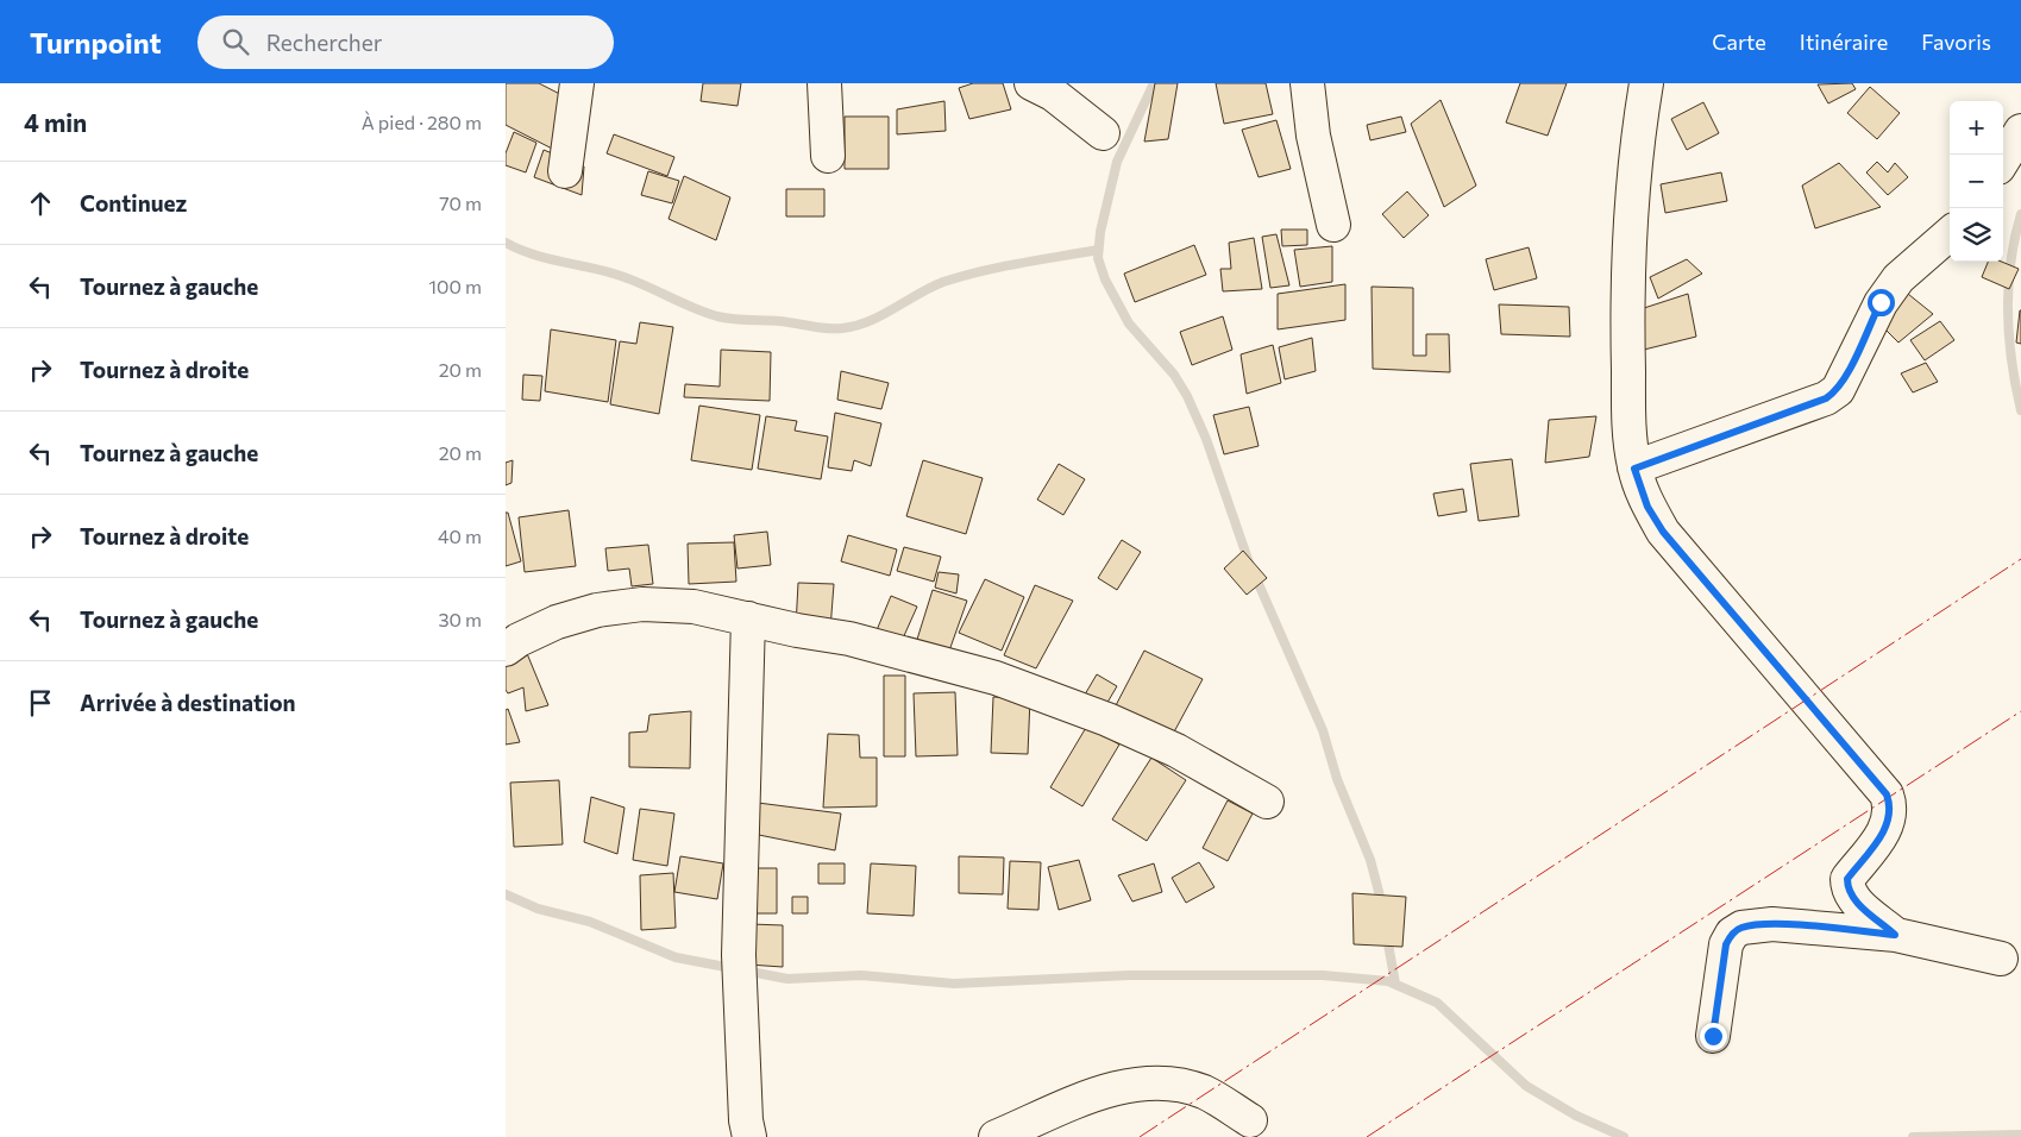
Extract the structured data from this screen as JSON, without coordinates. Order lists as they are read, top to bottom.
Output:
{
  "page": {
    "header": "Turnpoint",
    "search": "Rechercher",
    "nav": ["Carte", "Itinéraire", "Favoris"],
    "heading": ["4 min", "À pied · 280 m"],
    "map_buttons": ["+", "−"],
    "list": [
      ["Continuez", "70 m"],
      ["Tournez à gauche", "100 m"],
      ["Tournez à droite", "20 m"],
      ["Tournez à gauche", "20 m"],
      ["Tournez à droite", "40 m"],
      ["Tournez à gauche", "30 m"],
      "Arrivée à destination"
    ]
  }
}
